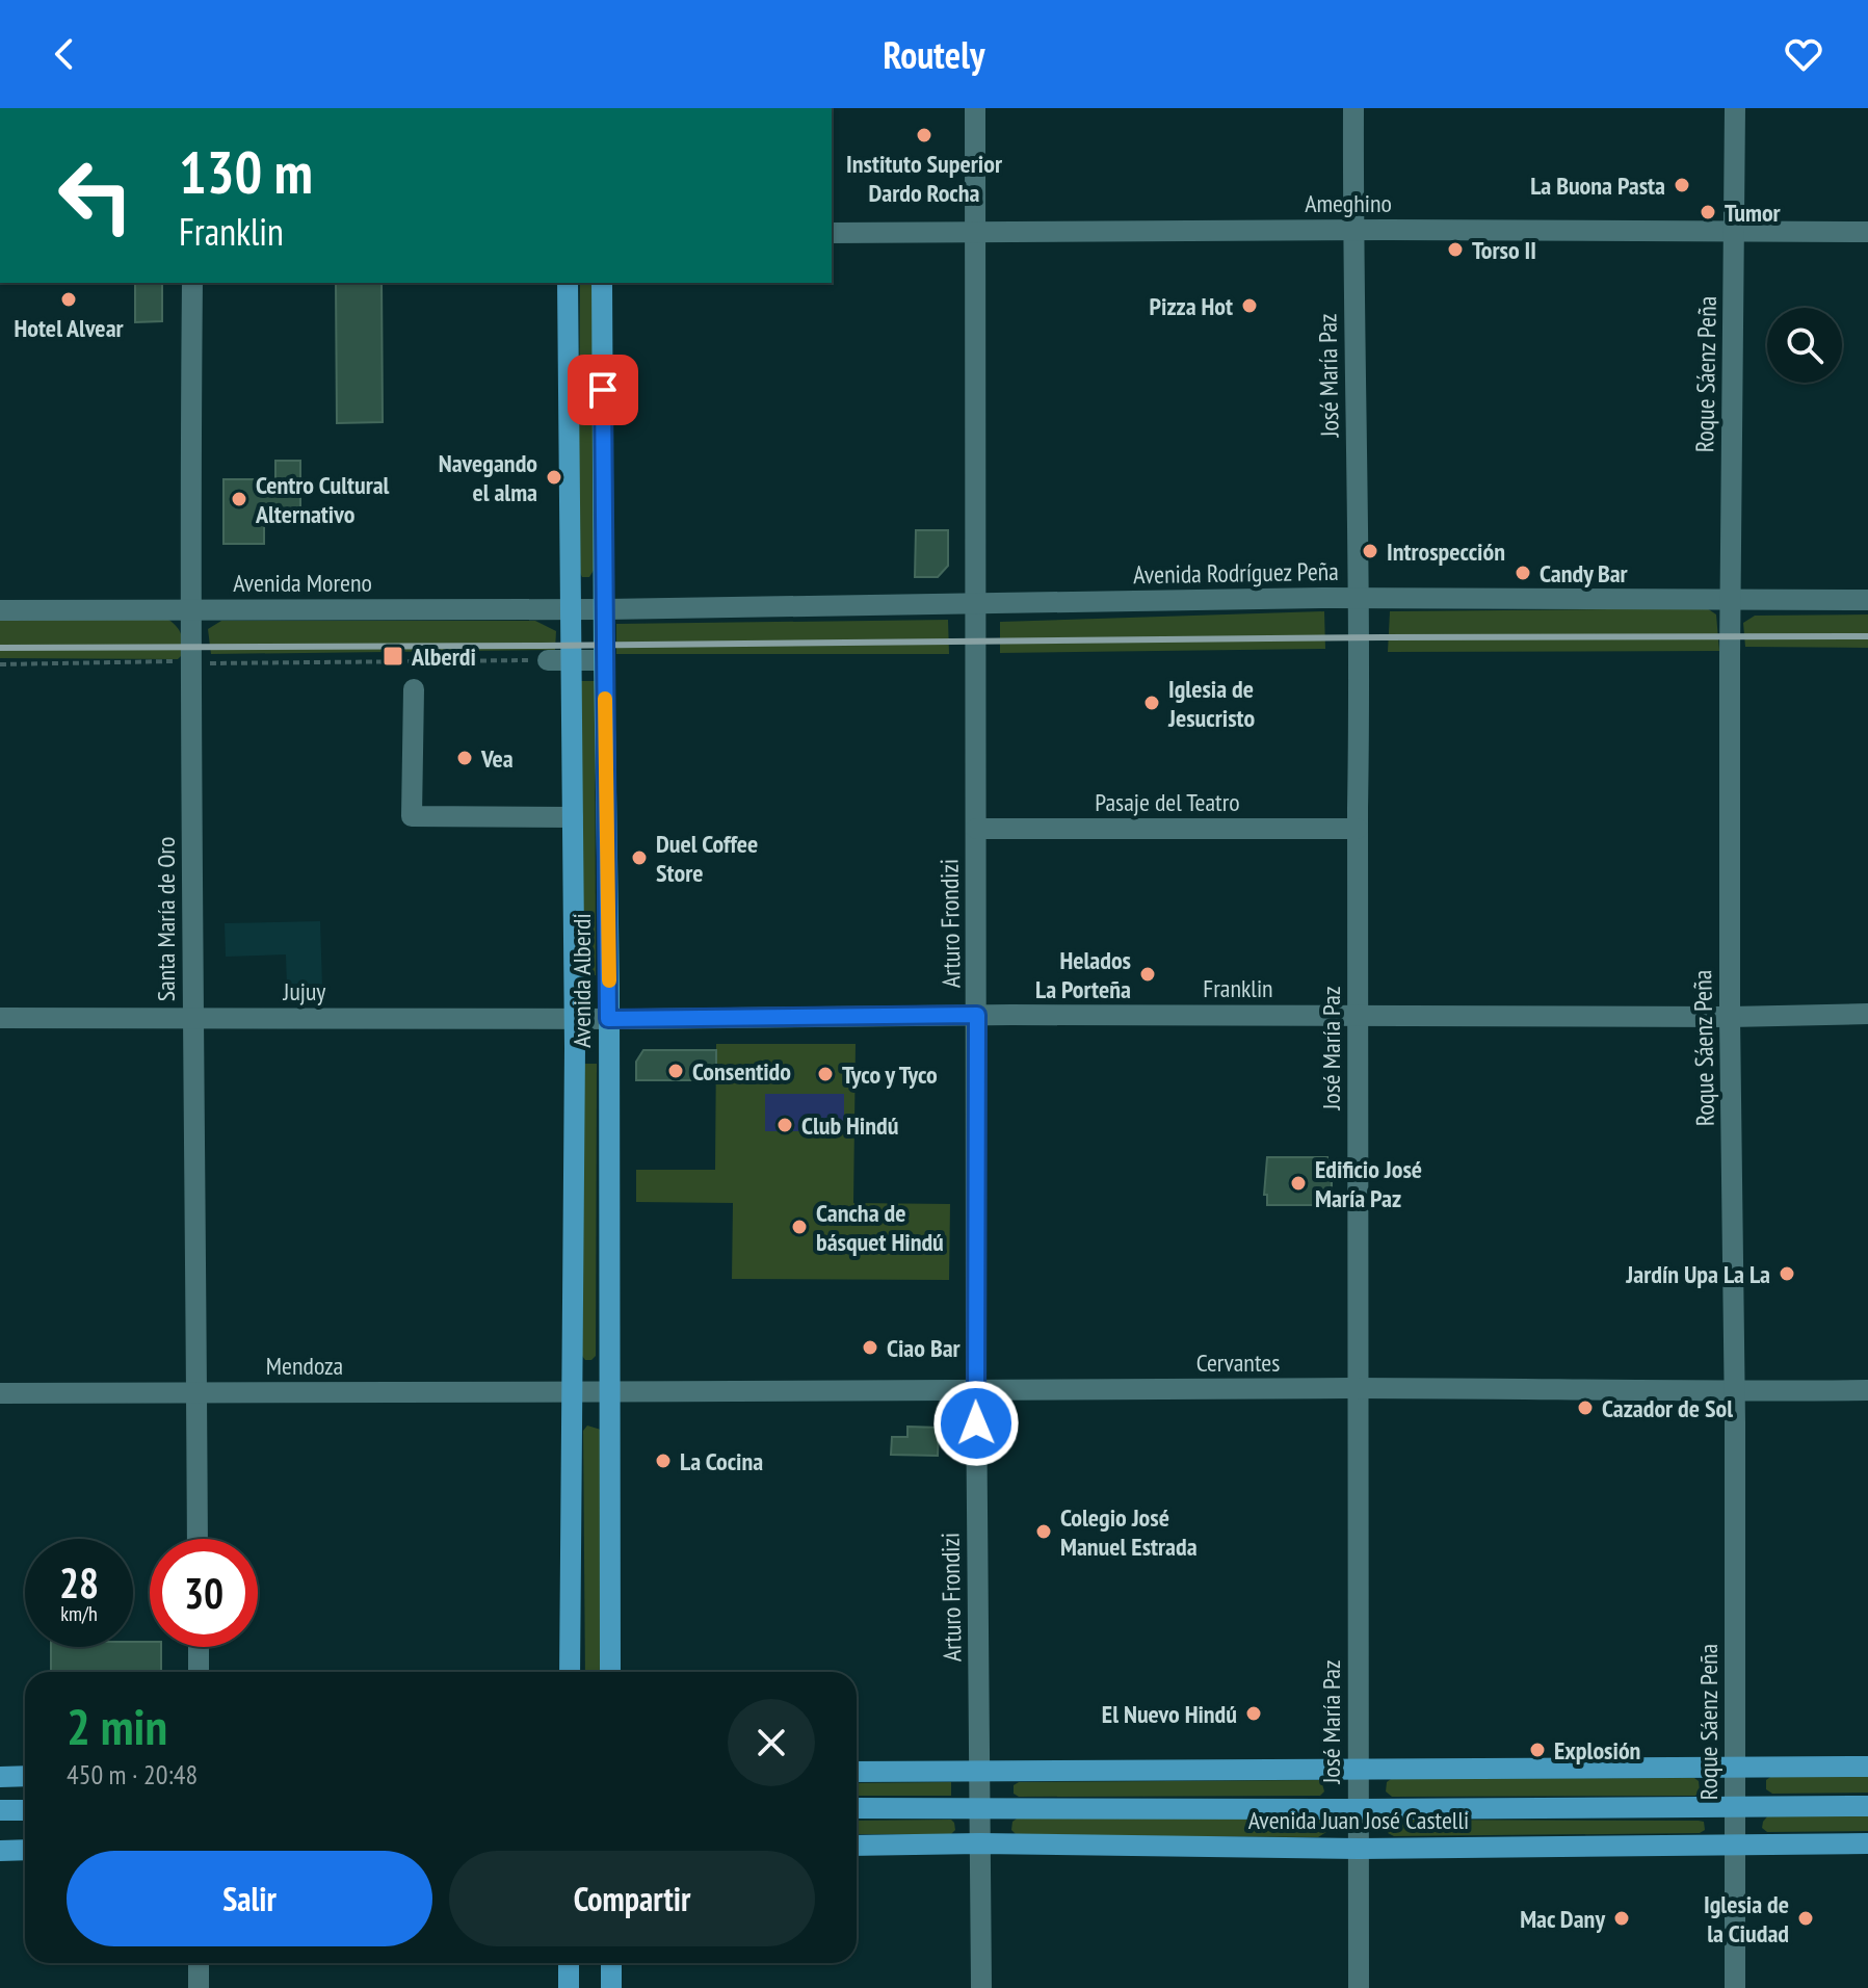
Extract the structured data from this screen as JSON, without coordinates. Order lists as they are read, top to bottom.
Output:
{
  "streets": {
    "main road": ["Avenida Alberdi", "Avenida Juan José Castelli"],
    "street": [
      "Ameghino",
      "Roque Sáenz Peña",
      "José María Paz",
      "Avenida Rodríguez Peña",
      "Avenida Moreno",
      "Pasaje del Teatro",
      "Santa María de Oro",
      "Arturo Frondizi",
      "Franklin",
      "Jujuy",
      "Cervantes",
      "Mendoza"
    ]
  },
  "crossings": [
    ["Ameghino", "Roque Sáenz Peña"],
    ["Ameghino", "José María Paz"],
    ["Ameghino", "Arturo Frondizi"],
    ["Roque Sáenz Peña", "Avenida Rodríguez Peña"],
    ["Roque Sáenz Peña", "Franklin"],
    ["Roque Sáenz Peña", "Cervantes"],
    ["Roque Sáenz Peña", "Avenida Juan José Castelli"],
    ["José María Paz", "Avenida Rodríguez Peña"],
    ["José María Paz", "Pasaje del Teatro"],
    ["José María Paz", "Franklin"],
    ["José María Paz", "Cervantes"],
    ["José María Paz", "Avenida Juan José Castelli"],
    ["Avenida Rodríguez Peña", "Avenida Moreno"],
    ["Avenida Rodríguez Peña", "Arturo Frondizi"],
    ["Avenida Rodríguez Peña", "Avenida Alberdi"],
    ["Avenida Moreno", "Santa María de Oro"],
    ["Avenida Moreno", "Avenida Alberdi"],
    ["Pasaje del Teatro", "Arturo Frondizi"],
    ["Santa María de Oro", "Jujuy"],
    ["Santa María de Oro", "Mendoza"],
    ["Arturo Frondizi", "Franklin"],
    ["Arturo Frondizi", "Cervantes"],
    ["Arturo Frondizi", "Avenida Juan José Castelli"],
    ["Avenida Alberdi", "Franklin"],
    ["Avenida Alberdi", "Jujuy"],
    ["Avenida Alberdi", "Cervantes"],
    ["Avenida Alberdi", "Mendoza"],
    ["Franklin", "Jujuy"],
    ["Cervantes", "Mendoza"]
  ],
  "places": {
    "other": [
      "Instituto Superior Dardo Rocha",
      "La Buona Pasta",
      "Tumor",
      "Torso II",
      "Hotel Alvear",
      "Pizza Hot",
      "Navegando el alma",
      "Centro Cultural Alternativo",
      "Introspección",
      "Candy Bar",
      "Iglesia de Jesucristo",
      "Vea",
      "Duel Coffee Store",
      "Helados La Porteña",
      "Consentido",
      "Tyco y Tyco",
      "Club Hindú",
      "Edificio José María Paz",
      "Cancha de básquet Hindú",
      "Jardín Upa La La",
      "Ciao Bar",
      "Cazador de Sol",
      "La Cocina",
      "Colegio José Manuel Estrada",
      "El Nuevo Hindú",
      "Explosión",
      "Mac Dany",
      "Iglesia de la Ciudad"
    ],
    "transit": ["Alberdi"]
  },
  "page": {
    "header": "Routely",
    "turn": ["130 m", "Franklin"],
    "speed": "28 km/h",
    "limit": "30",
    "heading": ["2 min", "450 m · 20:48"],
    "buttons": ["Salir", "Compartir"]
  }
}
